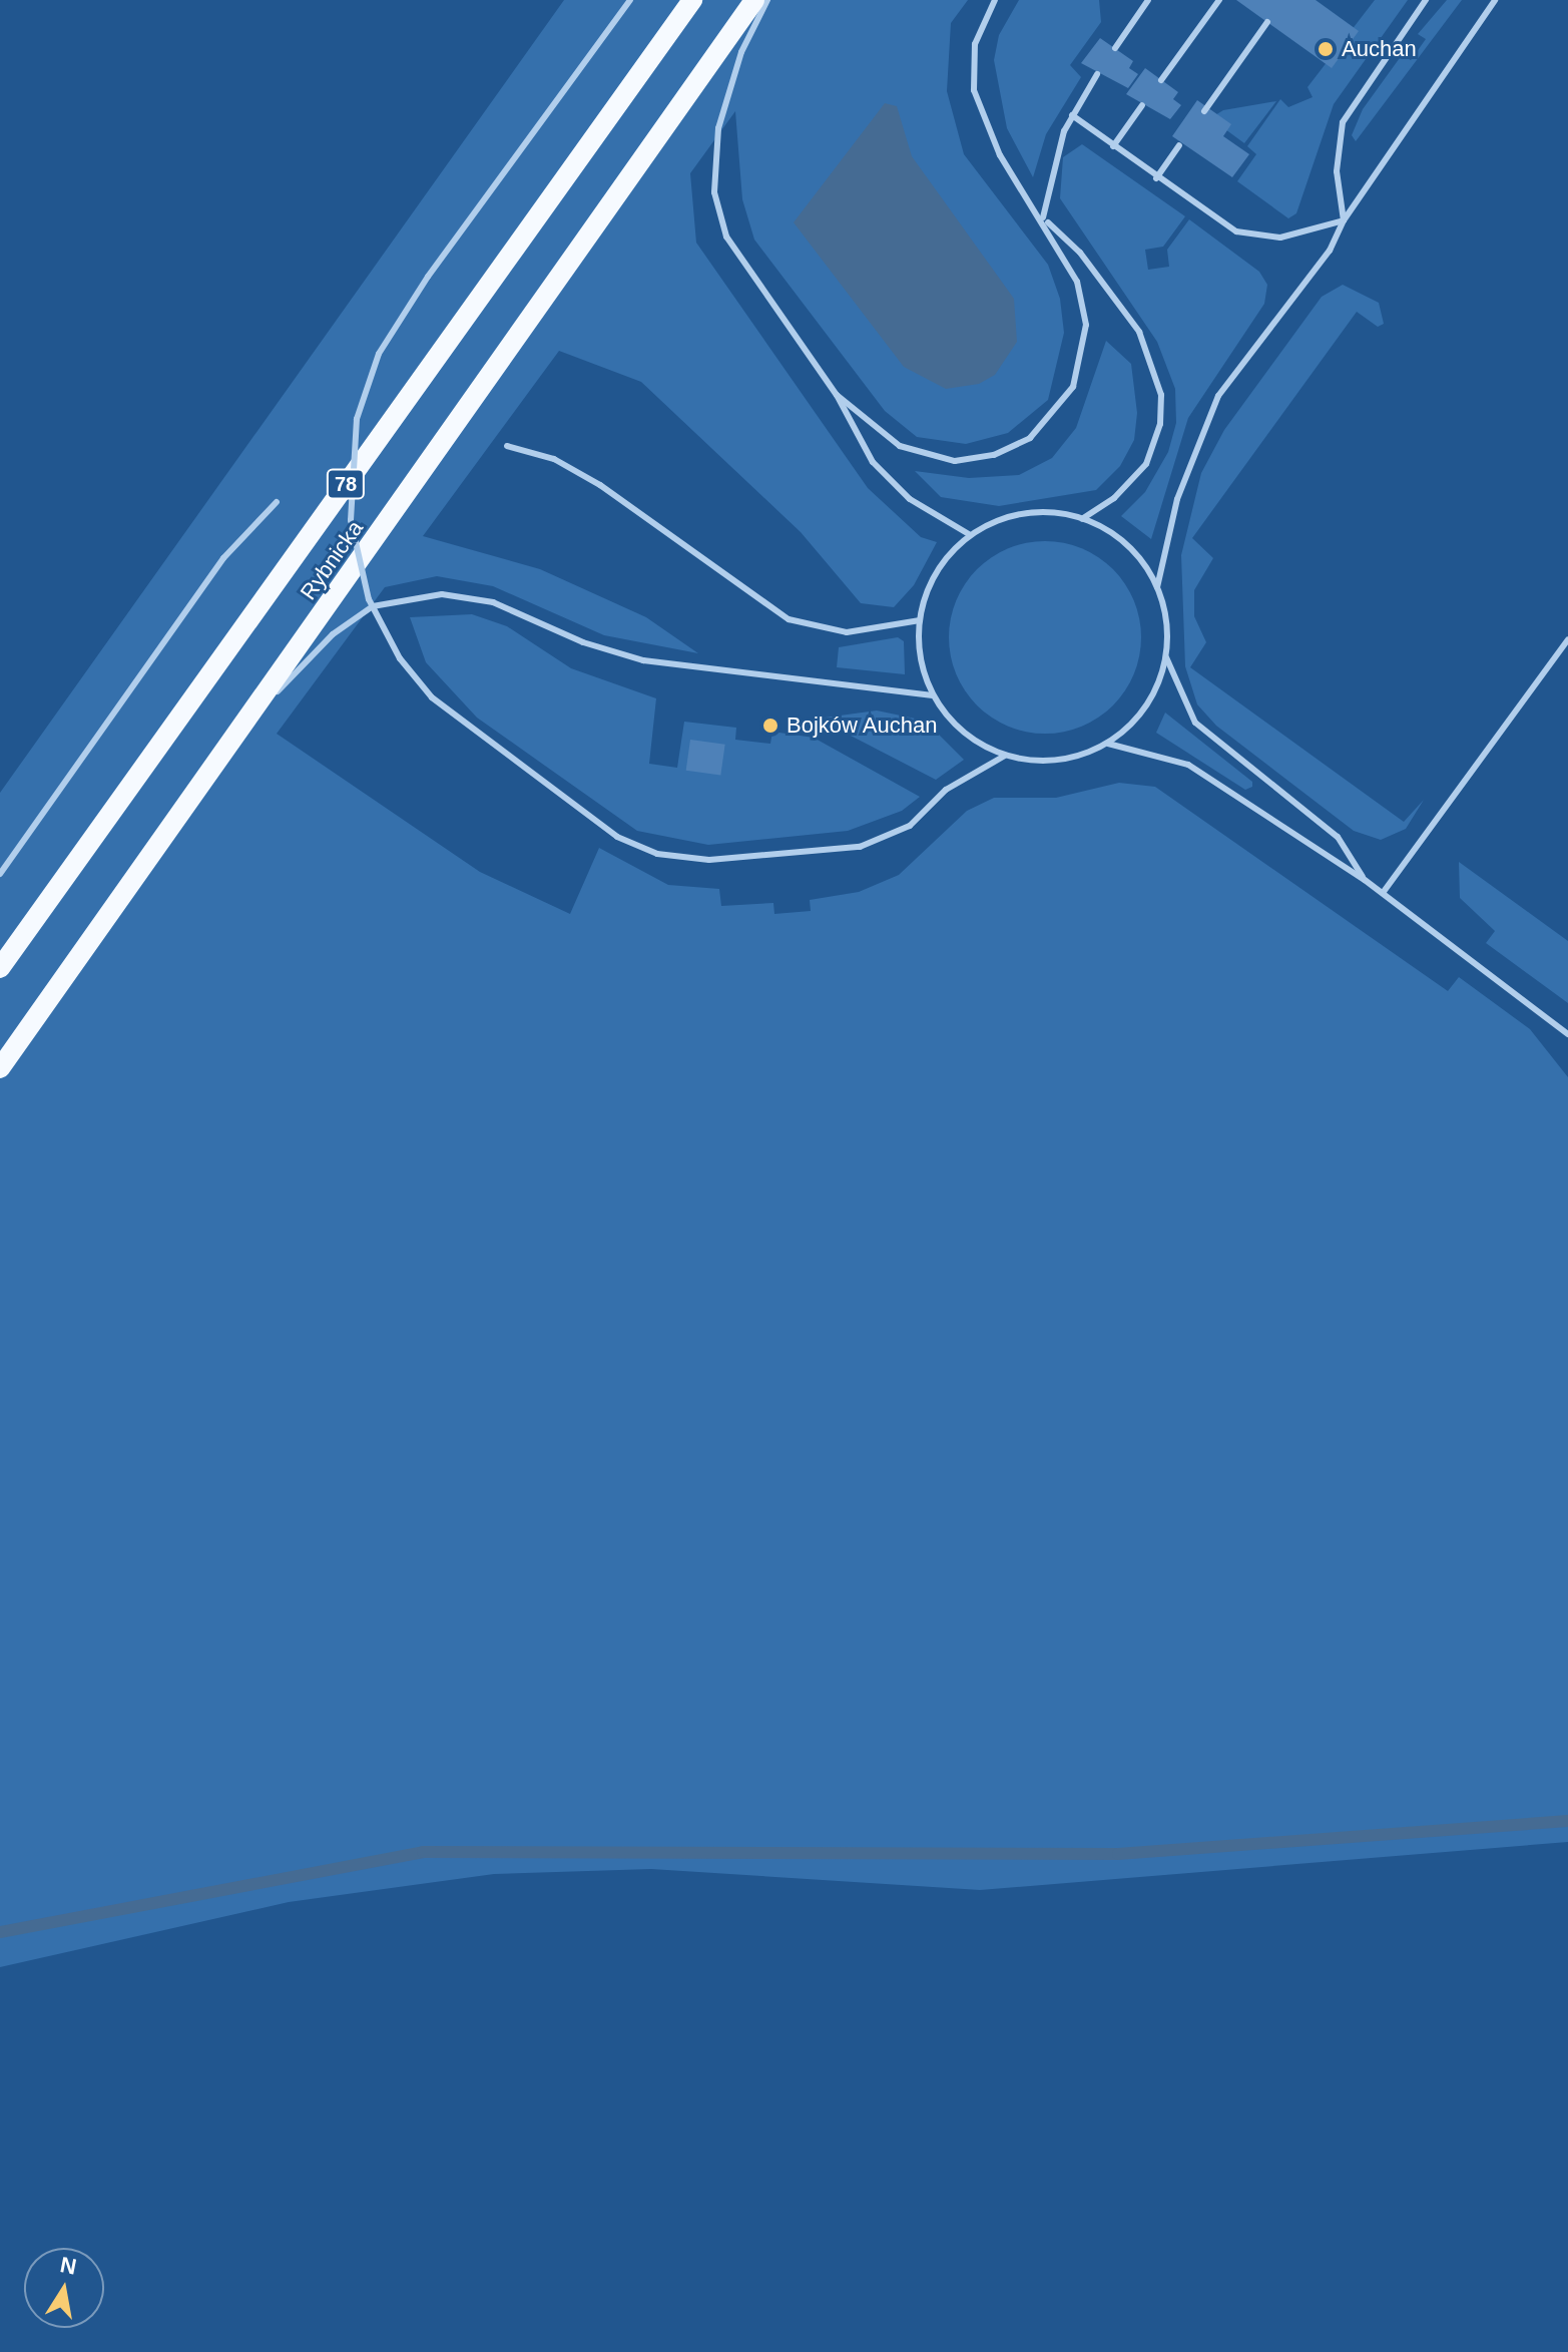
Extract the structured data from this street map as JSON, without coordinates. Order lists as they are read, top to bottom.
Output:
{
  "streets": {
    "main road": ["78", "Rybnicka"]
  },
  "places": ["Auchan", "Bojków Auchan"],
  "north": "top"
}
